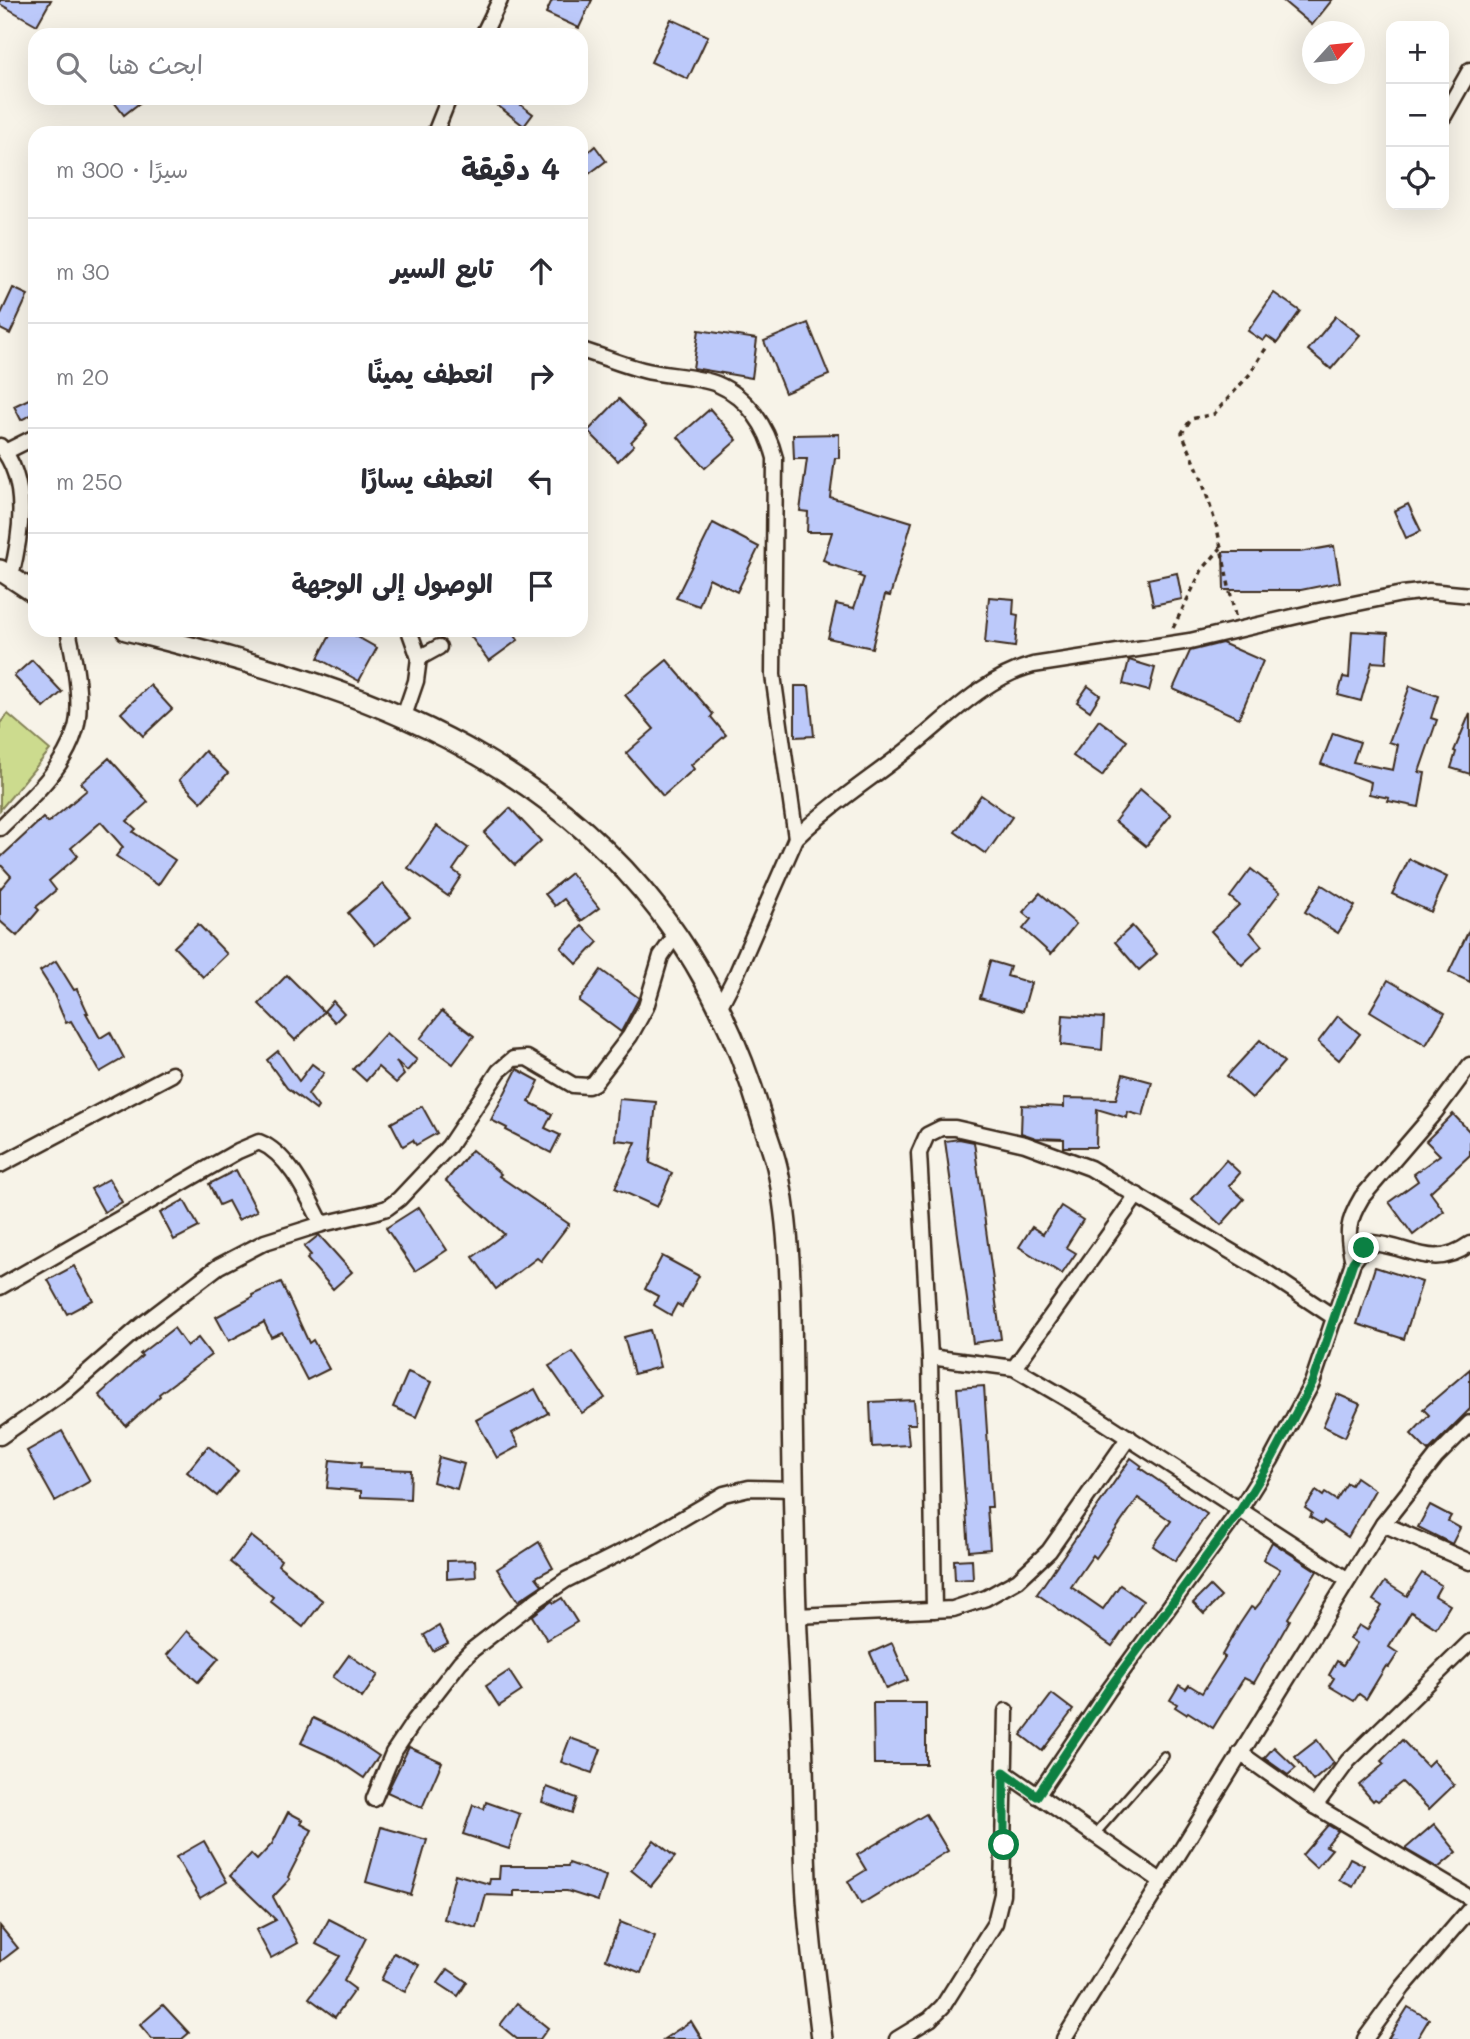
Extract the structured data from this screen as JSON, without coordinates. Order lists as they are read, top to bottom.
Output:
{
  "north": "top right",
  "page": {
    "map_buttons": ["+", "−"],
    "search": "ابحث هنا",
    "heading": ["4 دقيقة", "سيرًا · 300 m"],
    "list": [
      ["تابع السير", "30 m"],
      ["انعطف يمينًا", "20 m"],
      ["انعطف يسارًا", "250 m"],
      "الوصول إلى الوجهة"
    ]
  }
}
